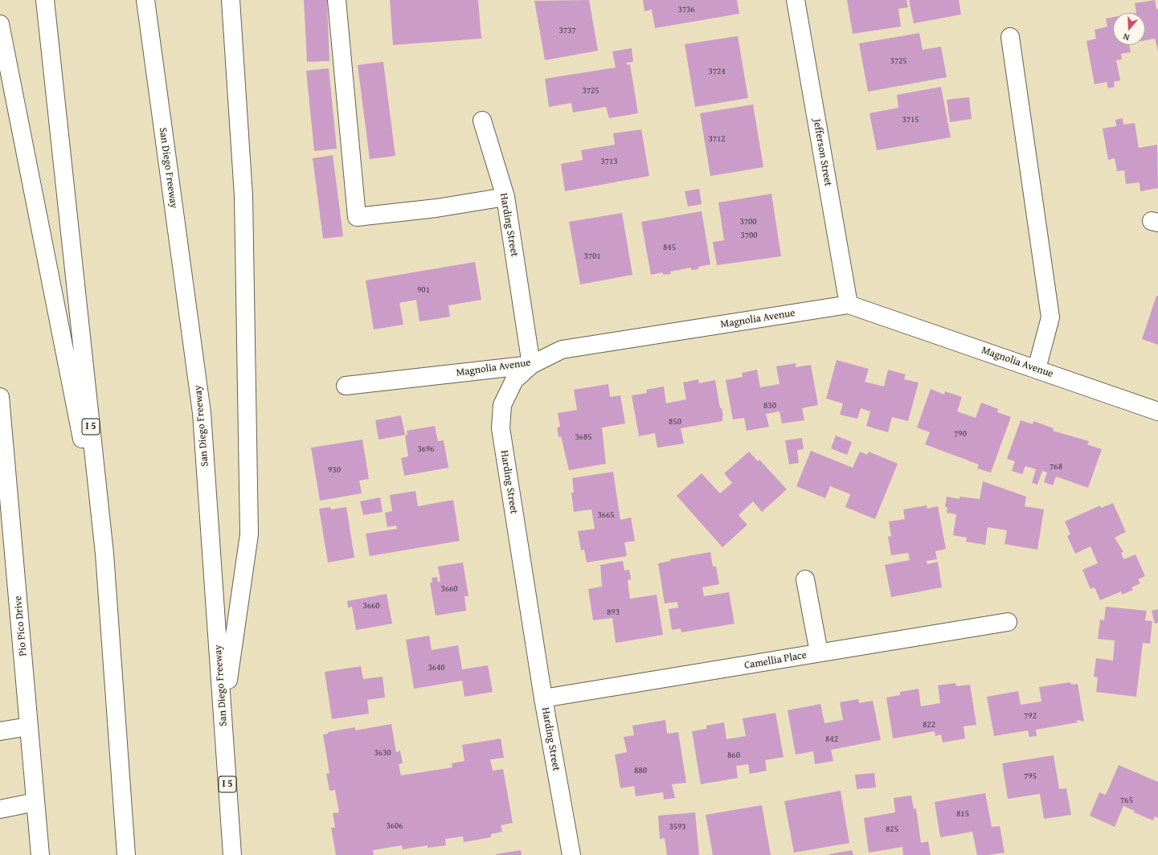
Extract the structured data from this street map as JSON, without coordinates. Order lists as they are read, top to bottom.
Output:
{
  "streets": {
    "main road": [
      "Jefferson Street",
      "San Diego Freeway",
      "Harding Street",
      "Magnolia Avenue",
      "I 5",
      "Pio Pico Drive",
      "Camellia Place"
    ]
  },
  "crossings": [
    ["Jefferson Street", "Magnolia Avenue"],
    ["Harding Street", "Magnolia Avenue"],
    ["Harding Street", "Camellia Place"]
  ],
  "house_numbers": [
    "3736",
    "3737",
    "3725",
    "3724",
    "3725",
    "3715",
    "3712",
    "3713",
    "3700",
    "3700",
    "845",
    "3701",
    "901",
    "830",
    "850",
    "790",
    "3685",
    "3696",
    "768",
    "930",
    "3665",
    "3660",
    "3660",
    "893",
    "3640",
    "792",
    "822",
    "842",
    "3630",
    "860",
    "880",
    "795",
    "765",
    "815",
    "3606",
    "3593",
    "825"
  ],
  "north": "bottom"
}
